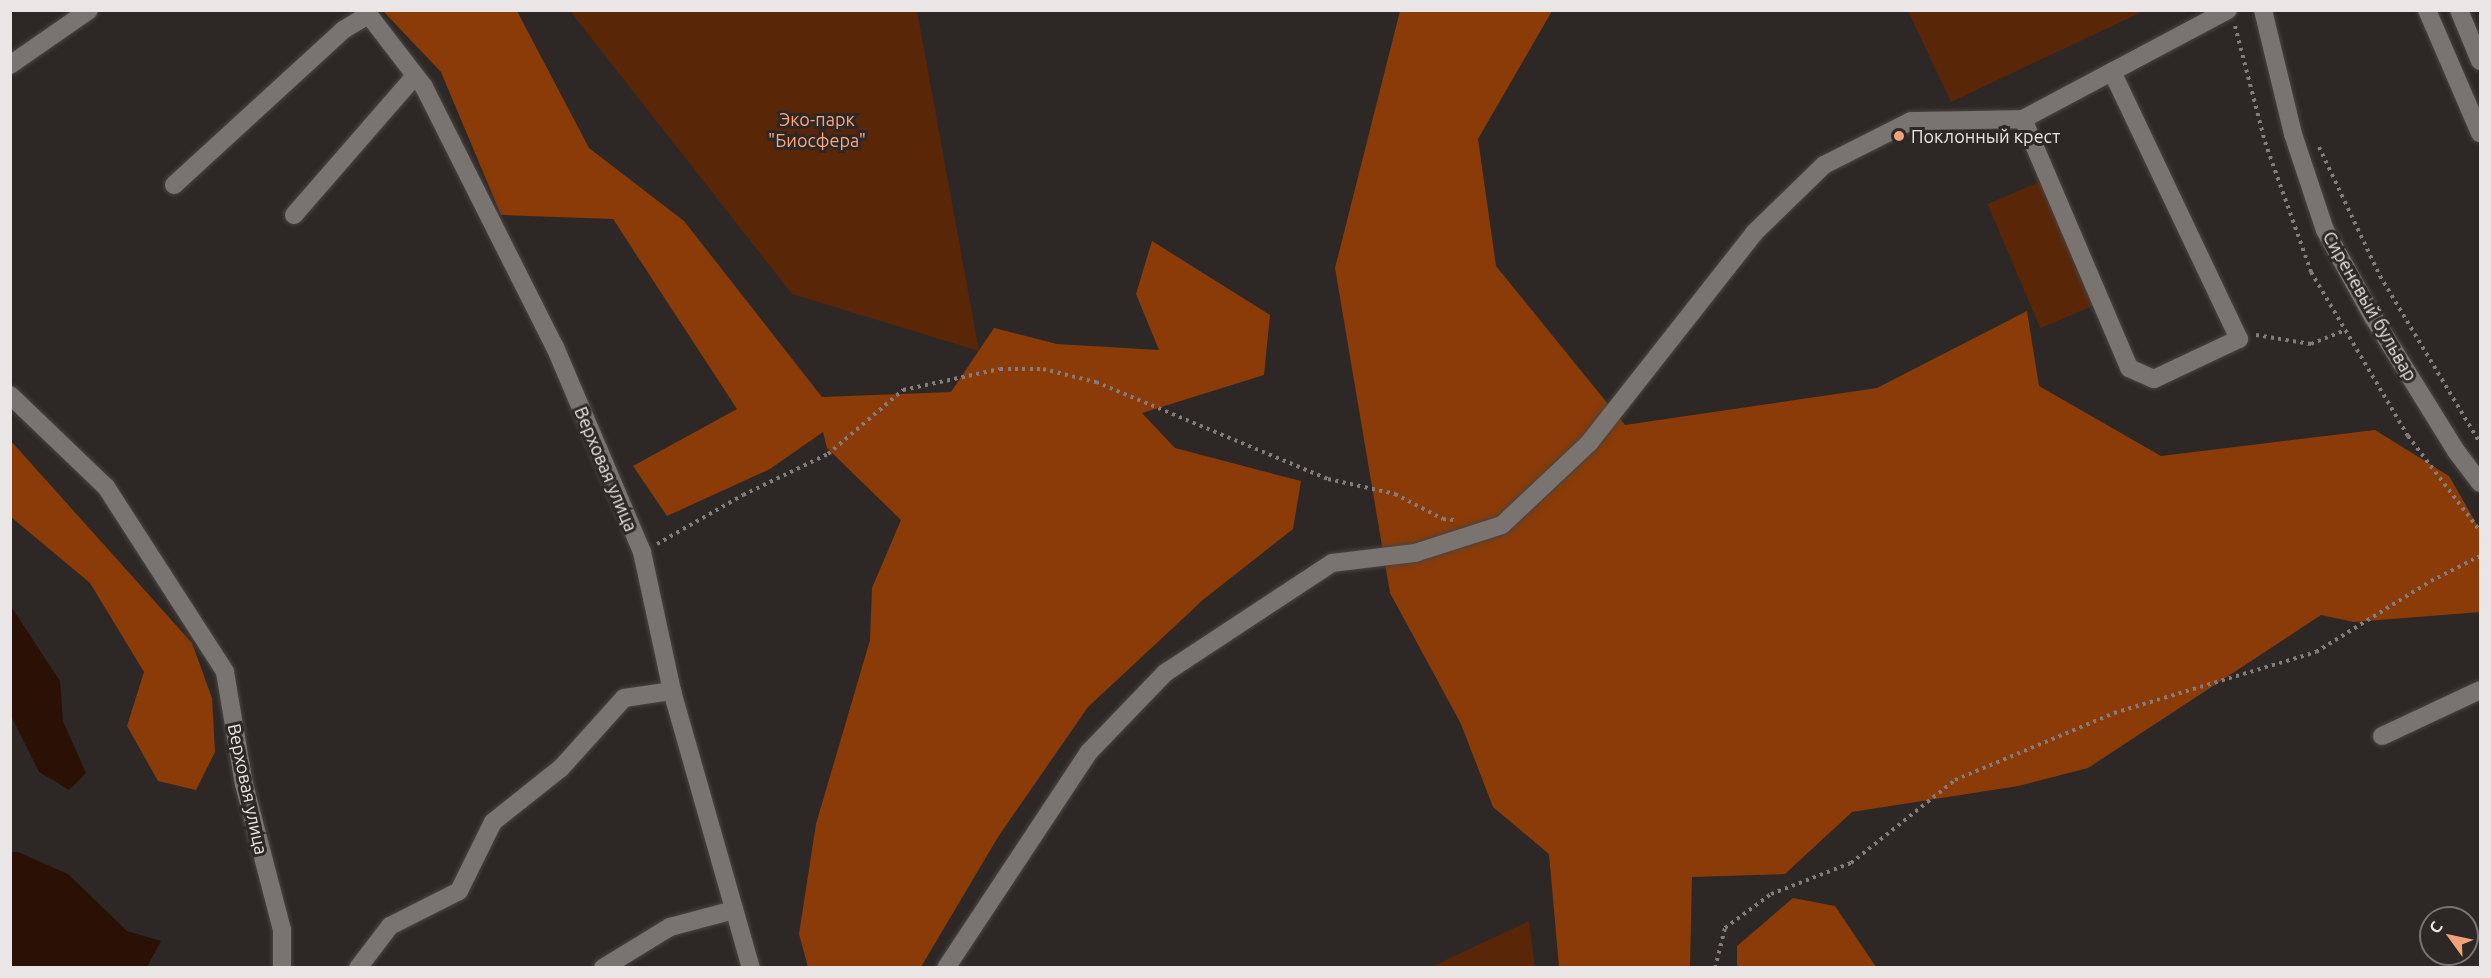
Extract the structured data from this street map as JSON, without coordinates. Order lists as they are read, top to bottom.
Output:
{
  "streets": {
    "street": ["Сиреневый бульвар", "Верховая улица"]
  },
  "parks": ["Эко-парк \"Биосфера\""],
  "places": ["Поклонный крест"],
  "north": "top left"
}
